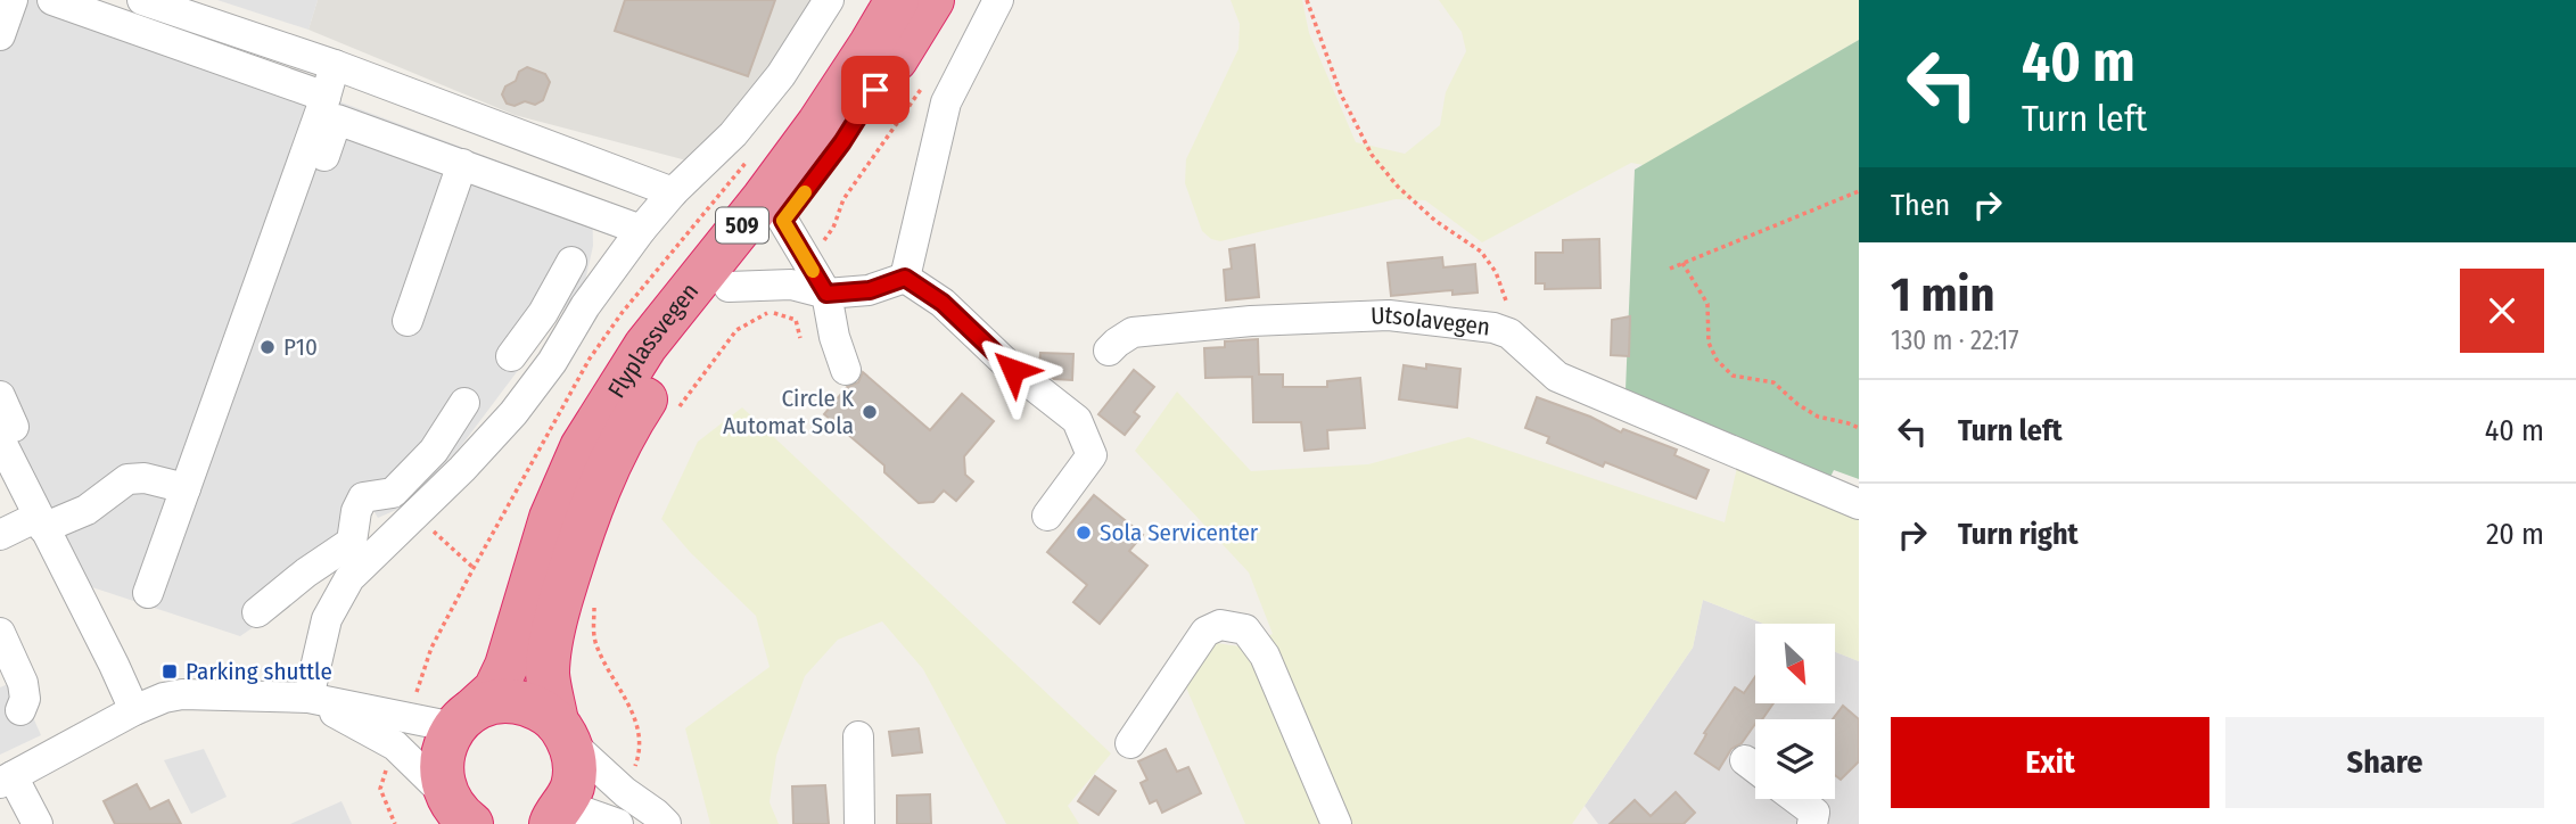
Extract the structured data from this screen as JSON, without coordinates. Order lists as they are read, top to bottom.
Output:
{
  "streets": {
    "highway": ["509", "Flyplassvegen"],
    "street": ["Utsolavegen"]
  },
  "places": {
    "other": ["P10", "Circle K Automat Sola", "Sola Servicenter"],
    "transit": ["Parking shuttle"]
  },
  "north": "bottom right",
  "page": {
    "turn": ["40 m", "Turn left"],
    "then": "Then",
    "heading": ["1 min", "130 m · 22:17"],
    "list": [
      {
        "name": "Turn left",
        "value": "40 m"
      },
      {
        "name": "Turn right",
        "value": "20 m"
      }
    ],
    "buttons": ["Exit", "Share"]
  }
}
